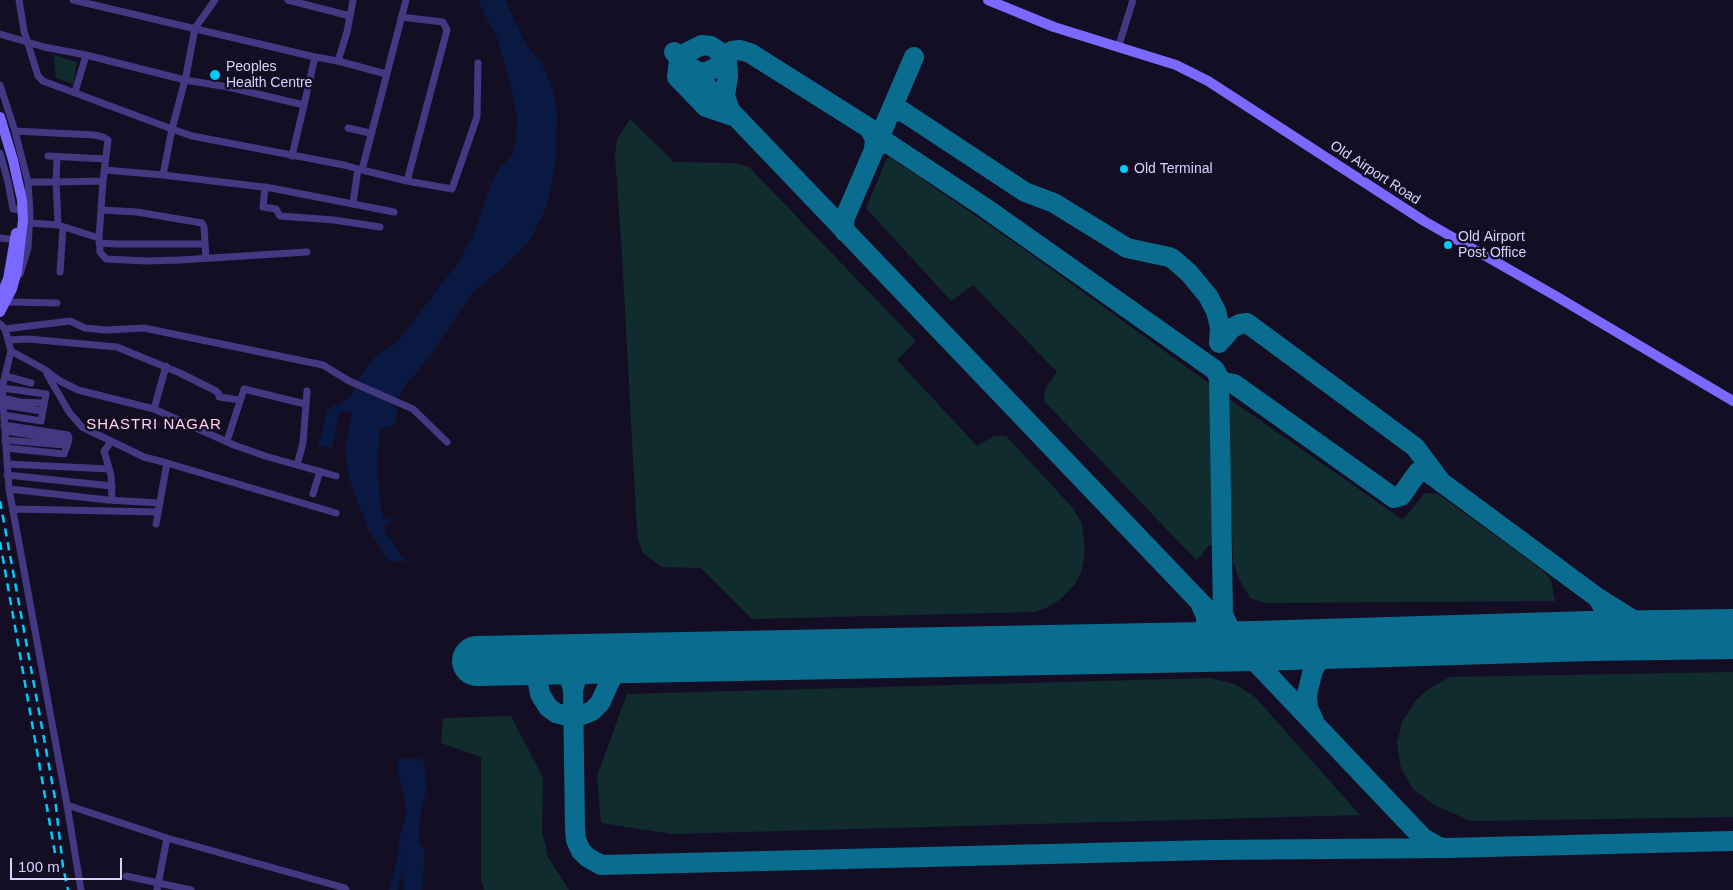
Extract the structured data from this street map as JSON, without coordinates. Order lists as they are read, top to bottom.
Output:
{
  "streets": {
    "main road": ["Old Airport Road"]
  },
  "districts": ["SHASTRI NAGAR"],
  "places": ["Peoples Health Centre", "Old Terminal", "Old Airport Post Office"],
  "scale_bar": "100 m"
}
